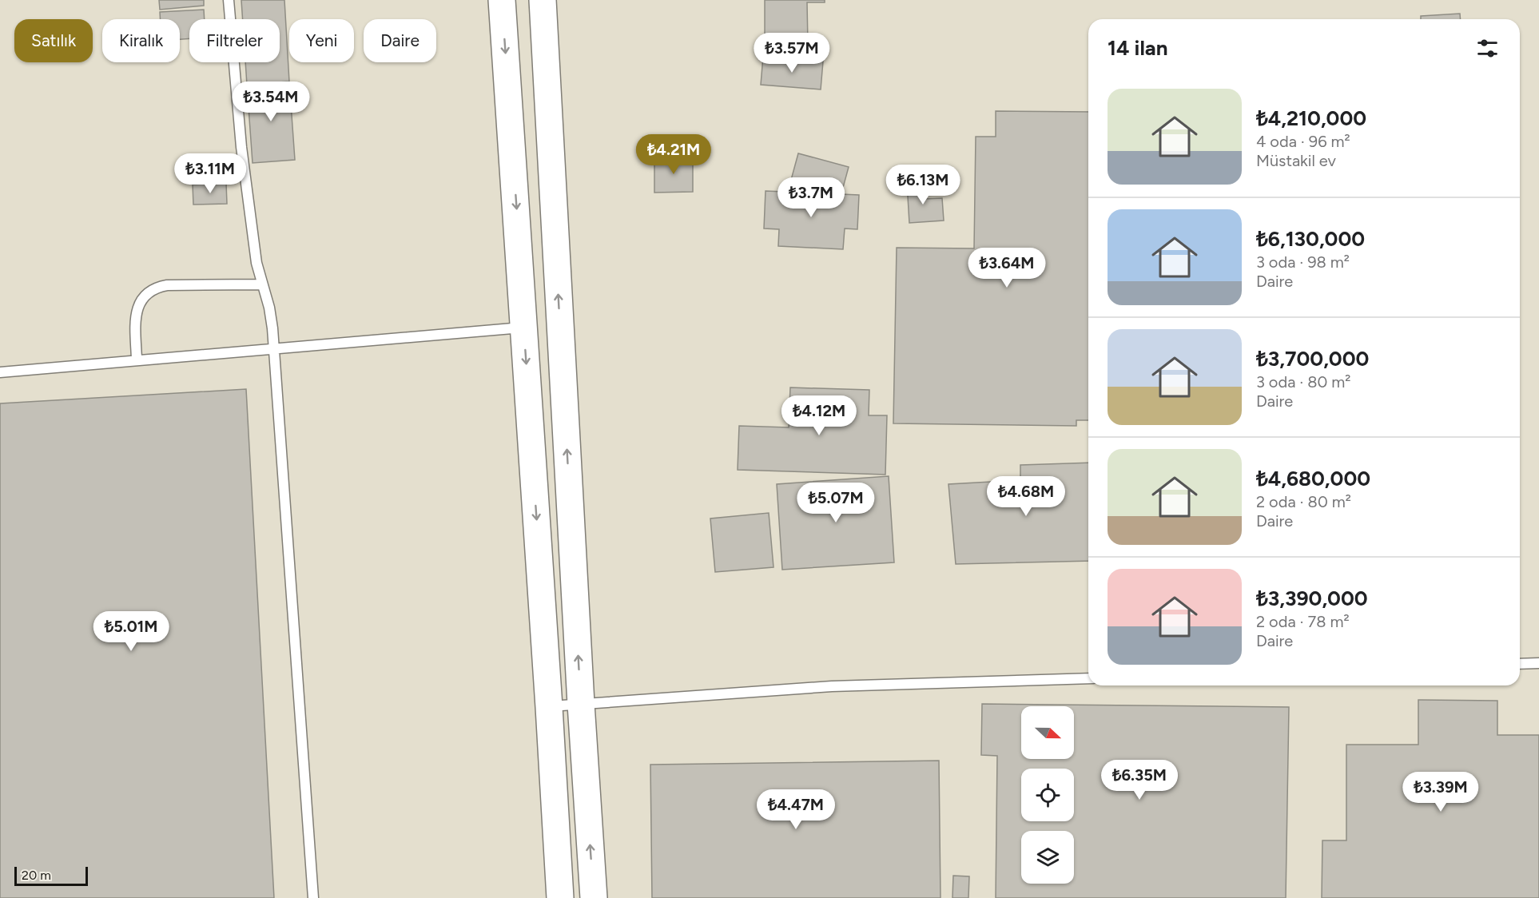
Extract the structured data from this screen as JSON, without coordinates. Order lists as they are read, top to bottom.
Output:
{
  "scale_bar": "20 m",
  "north": "right",
  "page": {
    "chip": [
      "Satılık",
      "Kiralık",
      "Filtreler",
      "Yeni",
      "Daire"
    ],
    "heading": "14 ilan",
    "price": [
      "₺3.57M",
      "₺3.54M",
      "₺4.21M",
      "₺3.11M",
      "₺6.13M",
      "₺3.7M",
      "₺3.64M",
      "₺4.12M",
      "₺4.68M",
      "₺5.07M",
      "₺5.01M",
      "₺6.35M",
      "₺3.39M",
      "₺4.47M"
    ],
    "list": [
      {
        "name": "₺4,210,000",
        "note": "4 oda · 96 m² · Müstakil ev"
      },
      {
        "name": "₺6,130,000",
        "note": "3 oda · 98 m² · Daire"
      },
      {
        "name": "₺3,700,000",
        "note": "3 oda · 80 m² · Daire"
      },
      {
        "name": "₺4,680,000",
        "note": "2 oda · 80 m² · Daire"
      },
      {
        "name": "₺3,390,000",
        "note": "2 oda · 78 m² · Daire"
      }
    ],
    "scale": "20 m"
  }
}
